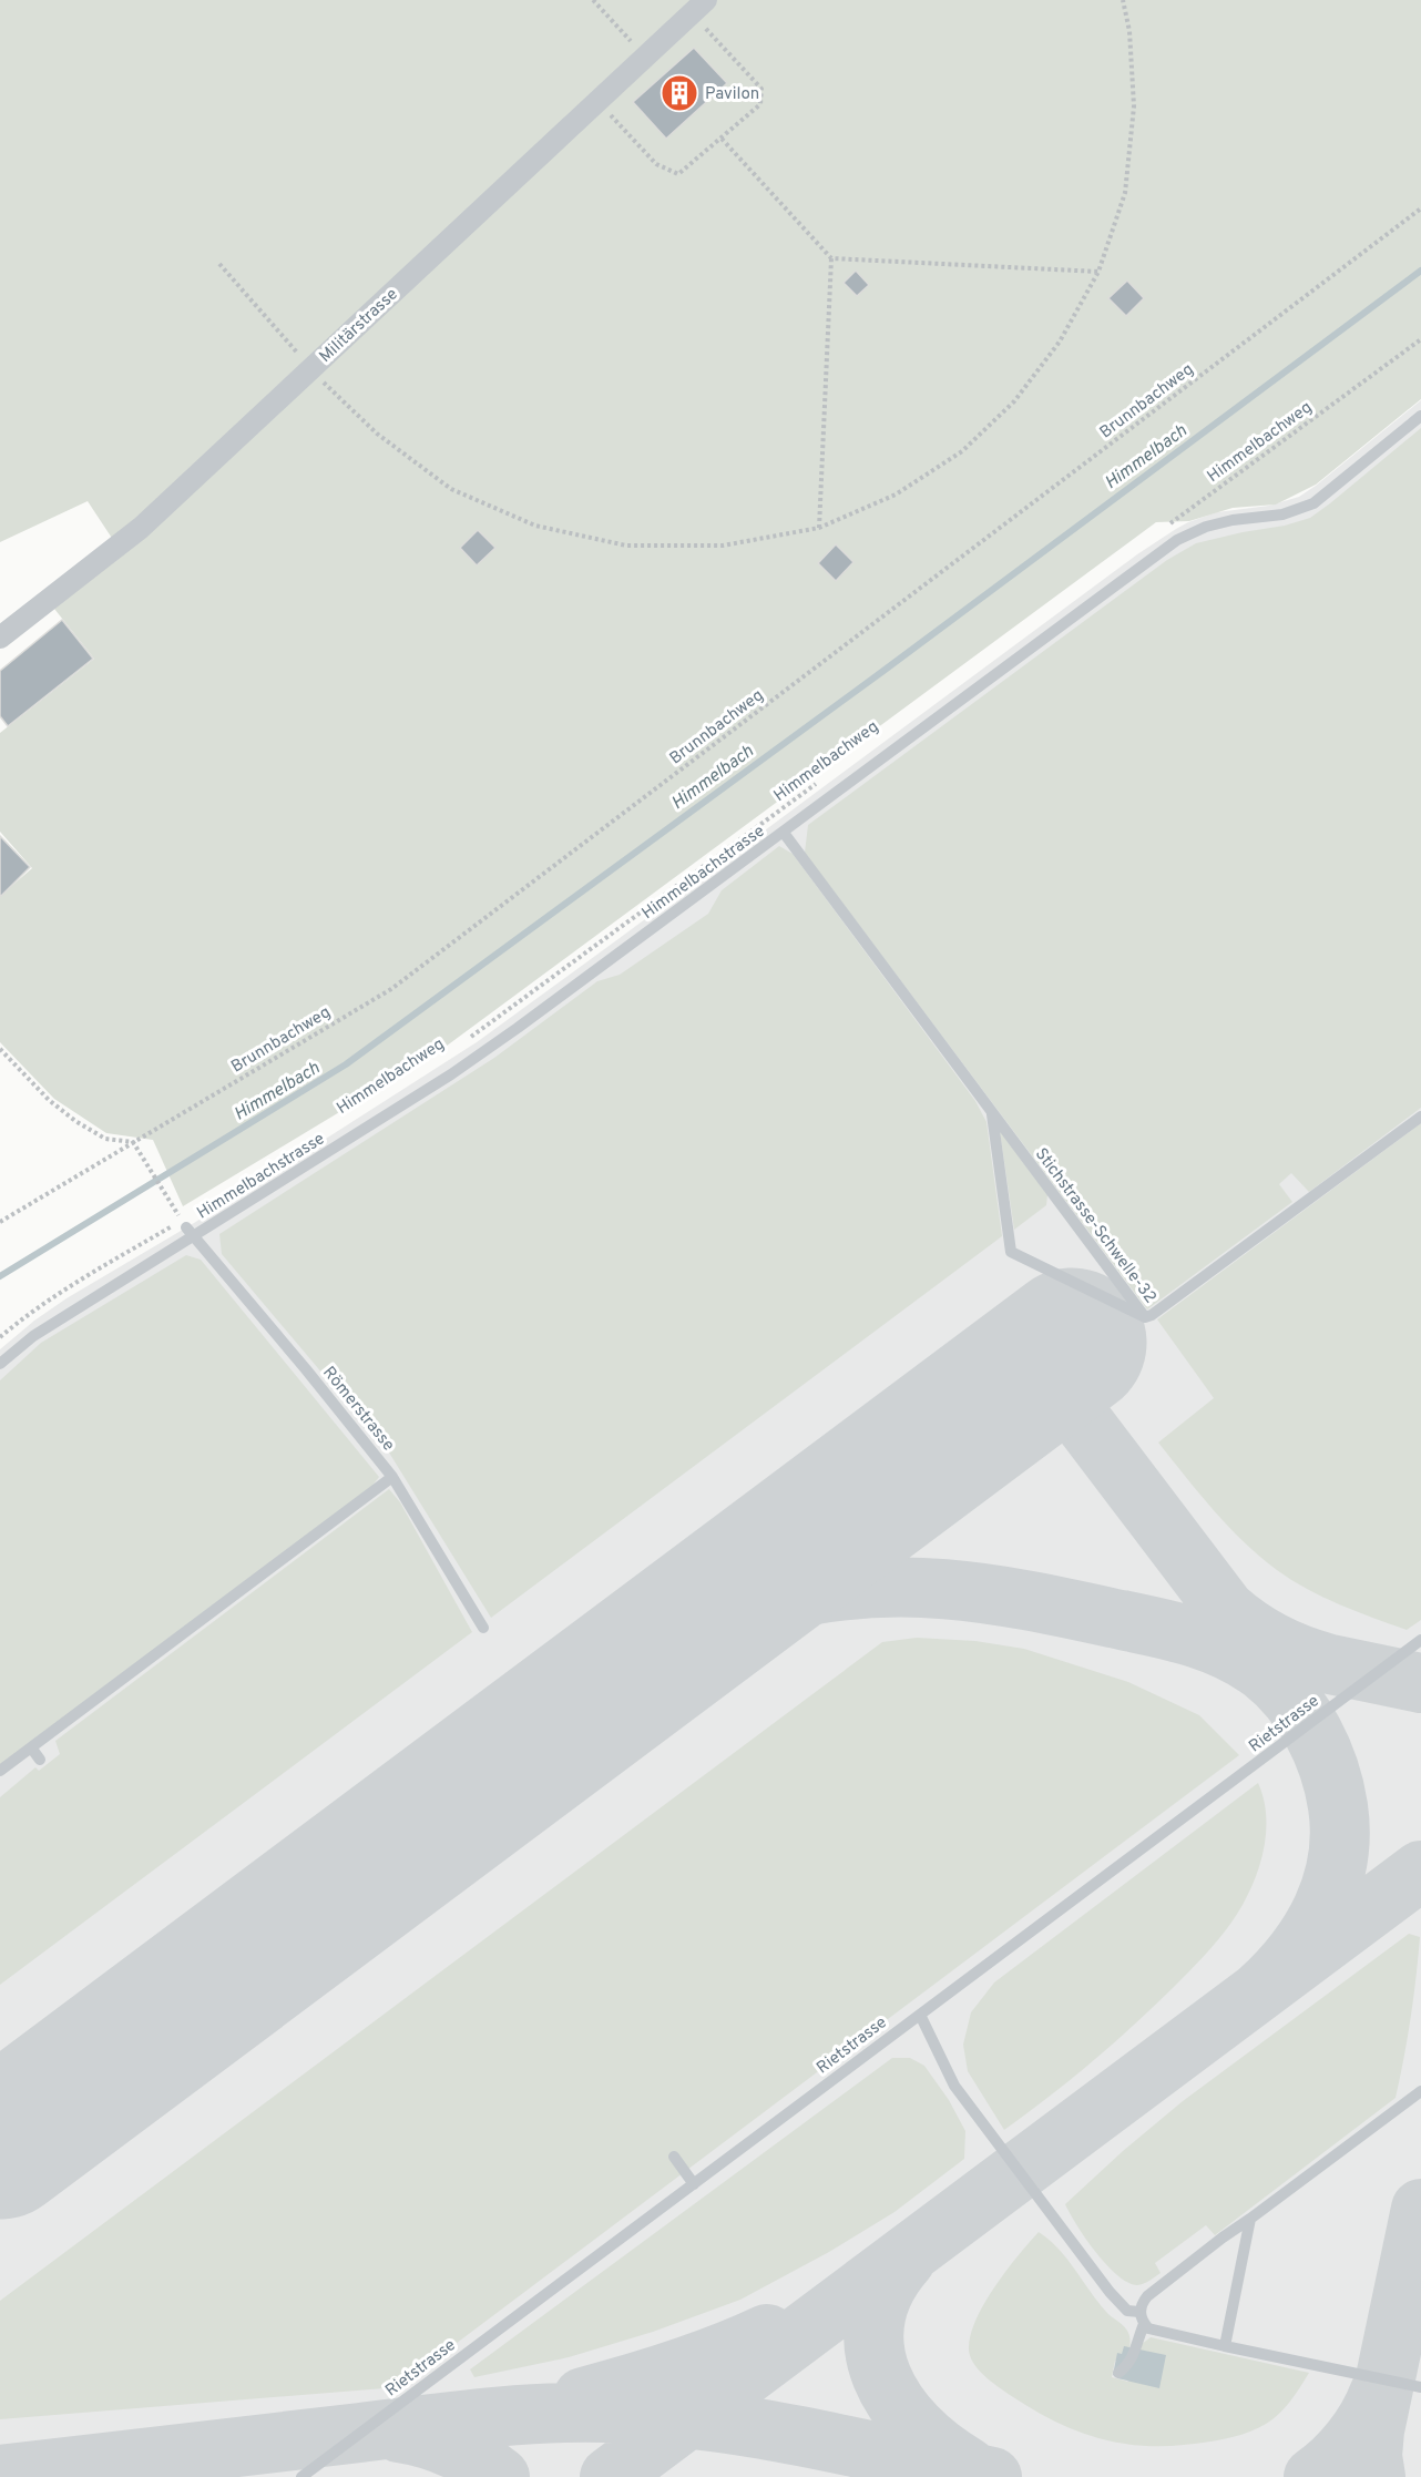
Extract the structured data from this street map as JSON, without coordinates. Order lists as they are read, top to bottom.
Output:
{
  "streets": {
    "street": ["Militärstrasse"],
    "lane": [
      "Himmelbachstrasse",
      "Stichstrasse-Schwelle-32",
      "Römerstrasse",
      "Rietstrasse"
    ],
    "path": ["Brunnbachweg", "Himmelbachweg"]
  },
  "crossings": [
    ["Himmelbachstrasse", "Stichstrasse-Schwelle-32"],
    ["Himmelbachstrasse", "Römerstrasse"]
  ],
  "water": ["Himmelbach"],
  "places": {
    "building": ["Pavilon"]
  }
}
